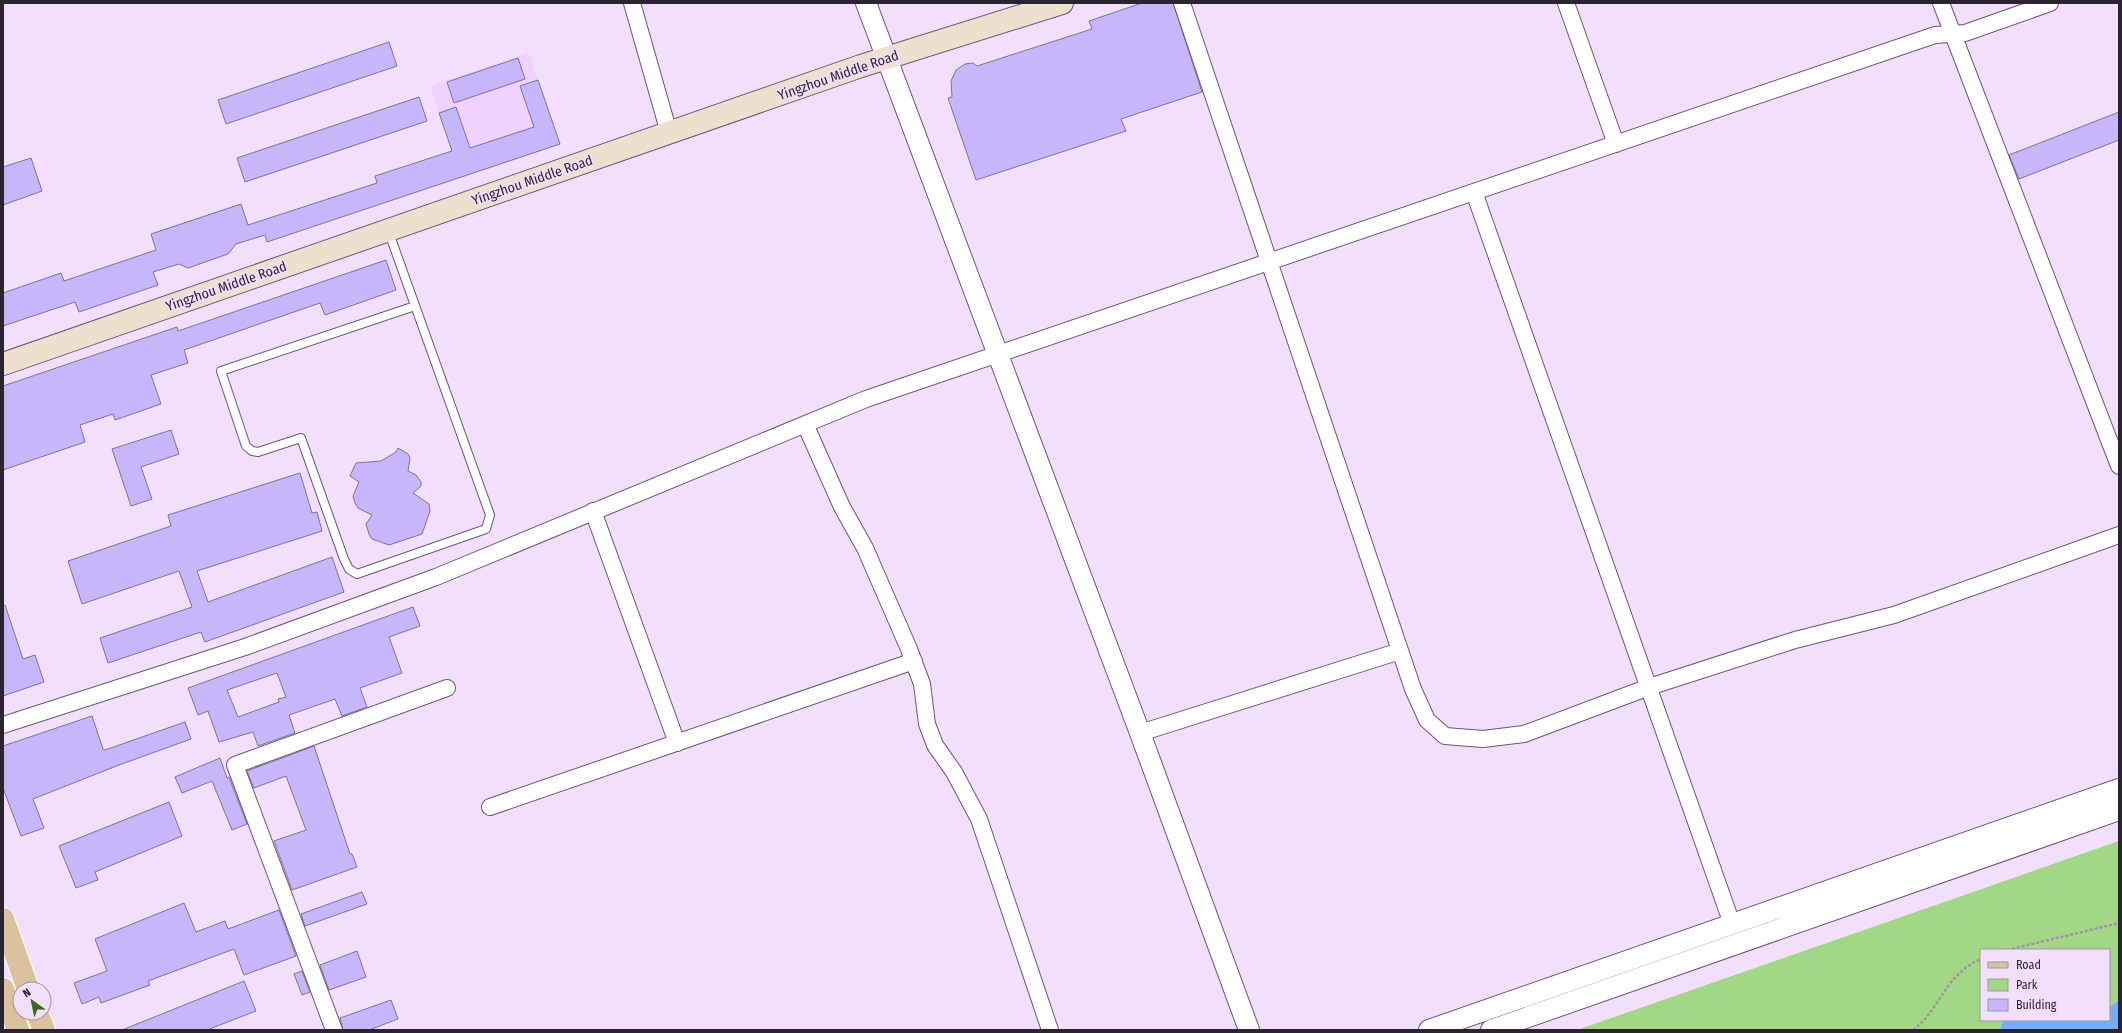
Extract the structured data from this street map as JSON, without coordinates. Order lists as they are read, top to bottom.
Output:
{
  "streets": {
    "main road": ["Yingzhou Middle Road"]
  },
  "legend": ["Road", "Park", "Building"],
  "north": "top left"
}
